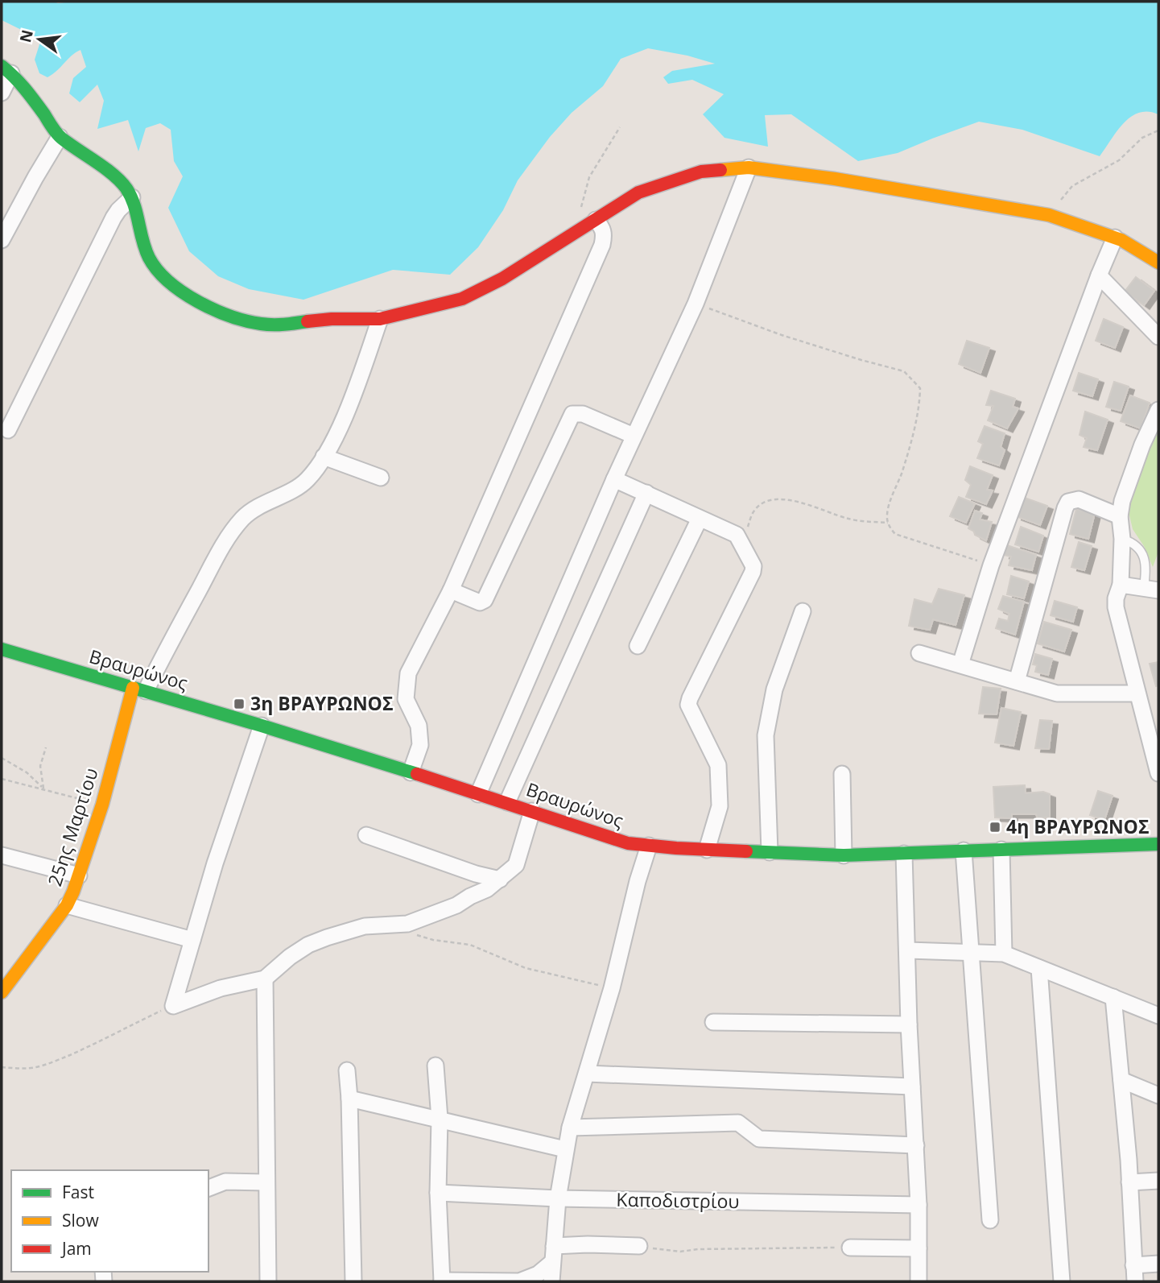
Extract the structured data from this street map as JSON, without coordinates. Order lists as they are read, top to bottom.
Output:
{
  "streets": {
    "street": ["Βραυρώνος", "25ης Μαρτίου", "Καποδιστρίου"]
  },
  "crossings": [
    ["Βραυρώνος", "25ης Μαρτίου"]
  ],
  "places": {
    "transit": ["3η ΒΡΑΥΡΩΝΟΣ", "4η ΒΡΑΥΡΩΝΟΣ"]
  },
  "legend": ["Fast", "Slow", "Jam"],
  "north": "left"
}
